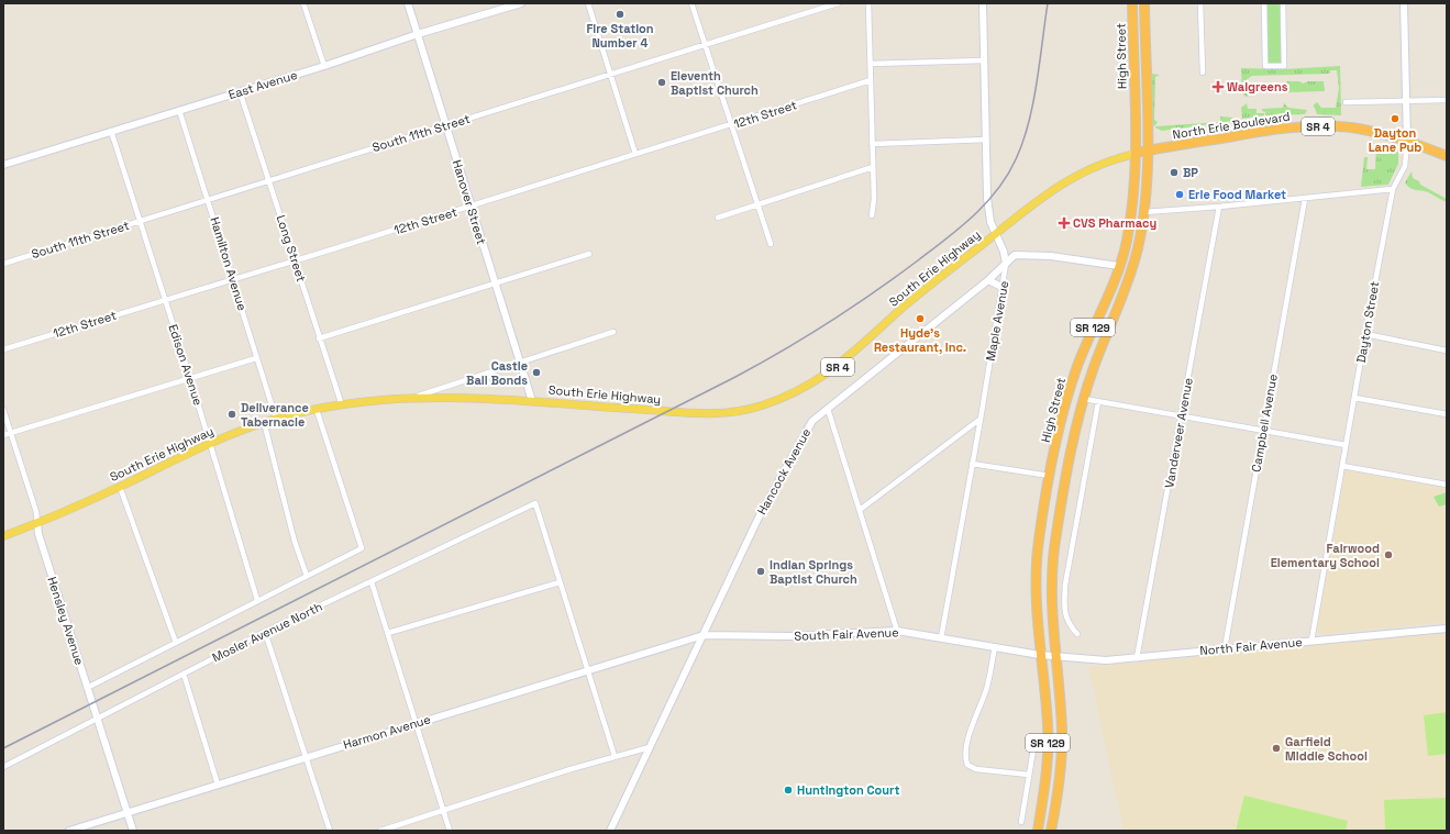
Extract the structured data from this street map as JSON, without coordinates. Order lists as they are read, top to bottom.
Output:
{
  "streets": {
    "highway": [
      "High Street",
      "North Erie Boulevard",
      "SR 4",
      "South Erie Highway",
      "SR 129"
    ],
    "street": [
      "East Avenue",
      "12th Street",
      "South 11th Street",
      "Hanover Street",
      "Long Street",
      "Hamilton Avenue",
      "Maple Avenue",
      "Dayton Street",
      "Edison Avenue",
      "Campbell Avenue",
      "Vanderveer Avenue",
      "Hancock Avenue",
      "Hensley Avenue",
      "Mosler Avenue North",
      "South Fair Avenue",
      "North Fair Avenue",
      "Harmon Avenue"
    ]
  },
  "crossings": [
    ["High Street", "North Erie Boulevard"],
    ["High Street", "South Erie Highway"],
    ["High Street", "Hancock Avenue"],
    ["High Street", "South Fair Avenue"],
    ["High Street", "North Fair Avenue"],
    ["East Avenue", "Hanover Street"],
    ["East Avenue", "Long Street"],
    ["East Avenue", "Hamilton Avenue"],
    ["East Avenue", "Edison Avenue"],
    ["12th Street", "Hanover Street"],
    ["12th Street", "Long Street"],
    ["12th Street", "Hamilton Avenue"],
    ["12th Street", "Edison Avenue"],
    ["North Erie Boulevard", "South Erie Highway"],
    ["North Erie Boulevard", "Dayton Street"],
    ["South 11th Street", "Hanover Street"],
    ["South 11th Street", "Long Street"],
    ["South 11th Street", "Hamilton Avenue"],
    ["South 11th Street", "Edison Avenue"],
    ["Hanover Street", "South Erie Highway"],
    ["Long Street", "South Erie Highway"],
    ["Hamilton Avenue", "South Erie Highway"],
    ["South Erie Highway", "Maple Avenue"],
    ["South Erie Highway", "Edison Avenue"],
    ["South Erie Highway", "Hensley Avenue"],
    ["Maple Avenue", "Hancock Avenue"],
    ["Maple Avenue", "South Fair Avenue"],
    ["Dayton Street", "North Fair Avenue"],
    ["Campbell Avenue", "North Fair Avenue"],
    ["Vanderveer Avenue", "North Fair Avenue"],
    ["Hancock Avenue", "South Fair Avenue"],
    ["Hancock Avenue", "Harmon Avenue"],
    ["Hensley Avenue", "Mosler Avenue North"],
    ["Hensley Avenue", "Harmon Avenue"],
    ["South Fair Avenue", "North Fair Avenue"],
    ["South Fair Avenue", "Harmon Avenue"]
  ],
  "places": {
    "other": [
      "Fire Station Number 4",
      "Eleventh Baptist Church",
      "Dayton Lane Pub",
      "BP",
      "Erie Food Market",
      "Hyde's Restaurant, Inc.",
      "Castle Bail Bonds",
      "Deliverance Tabernacle",
      "Fairwood Elementary School",
      "Indian Springs Baptist Church",
      "Garfield Middle School",
      "Huntington Court"
    ],
    "health": ["Walgreens", "CVS Pharmacy"]
  }
}
